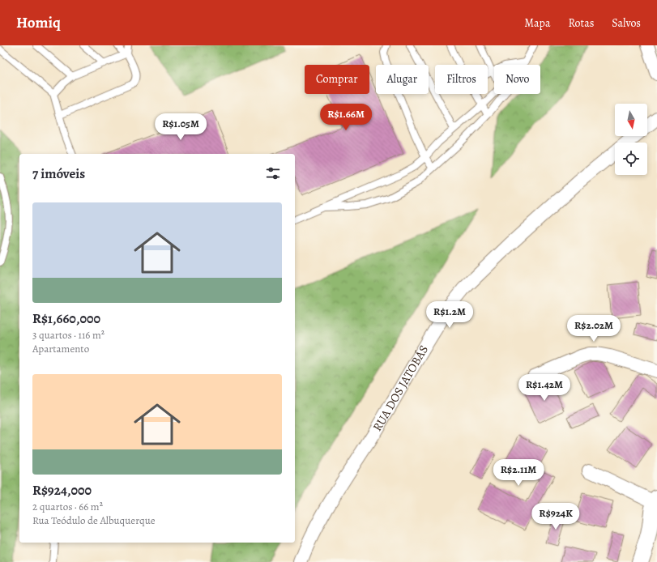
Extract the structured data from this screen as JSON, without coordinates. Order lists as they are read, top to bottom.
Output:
{
  "streets": {
    "street": ["RUA DOS JATOBÁS"]
  },
  "north": "bottom",
  "page": {
    "header": "Homiq",
    "nav": ["Mapa", "Rotas", "Salvos"],
    "chip": [
      "Comprar",
      "Alugar",
      "Filtros",
      "Novo"
    ],
    "price": [
      "R$1.66M",
      "R$1.05M",
      "R$1.2M",
      "R$2.02M",
      "R$1.42M",
      "R$2.11M",
      "R$924K"
    ],
    "heading": "7 imóveis",
    "list": [
      {
        "name": "R$1,660,000",
        "note": "3 quartos · 116 m² · Apartamento"
      },
      {
        "name": "R$924,000",
        "note": "2 quartos · 66 m² · Rua Teódulo de Albuquerque"
      }
    ]
  }
}
